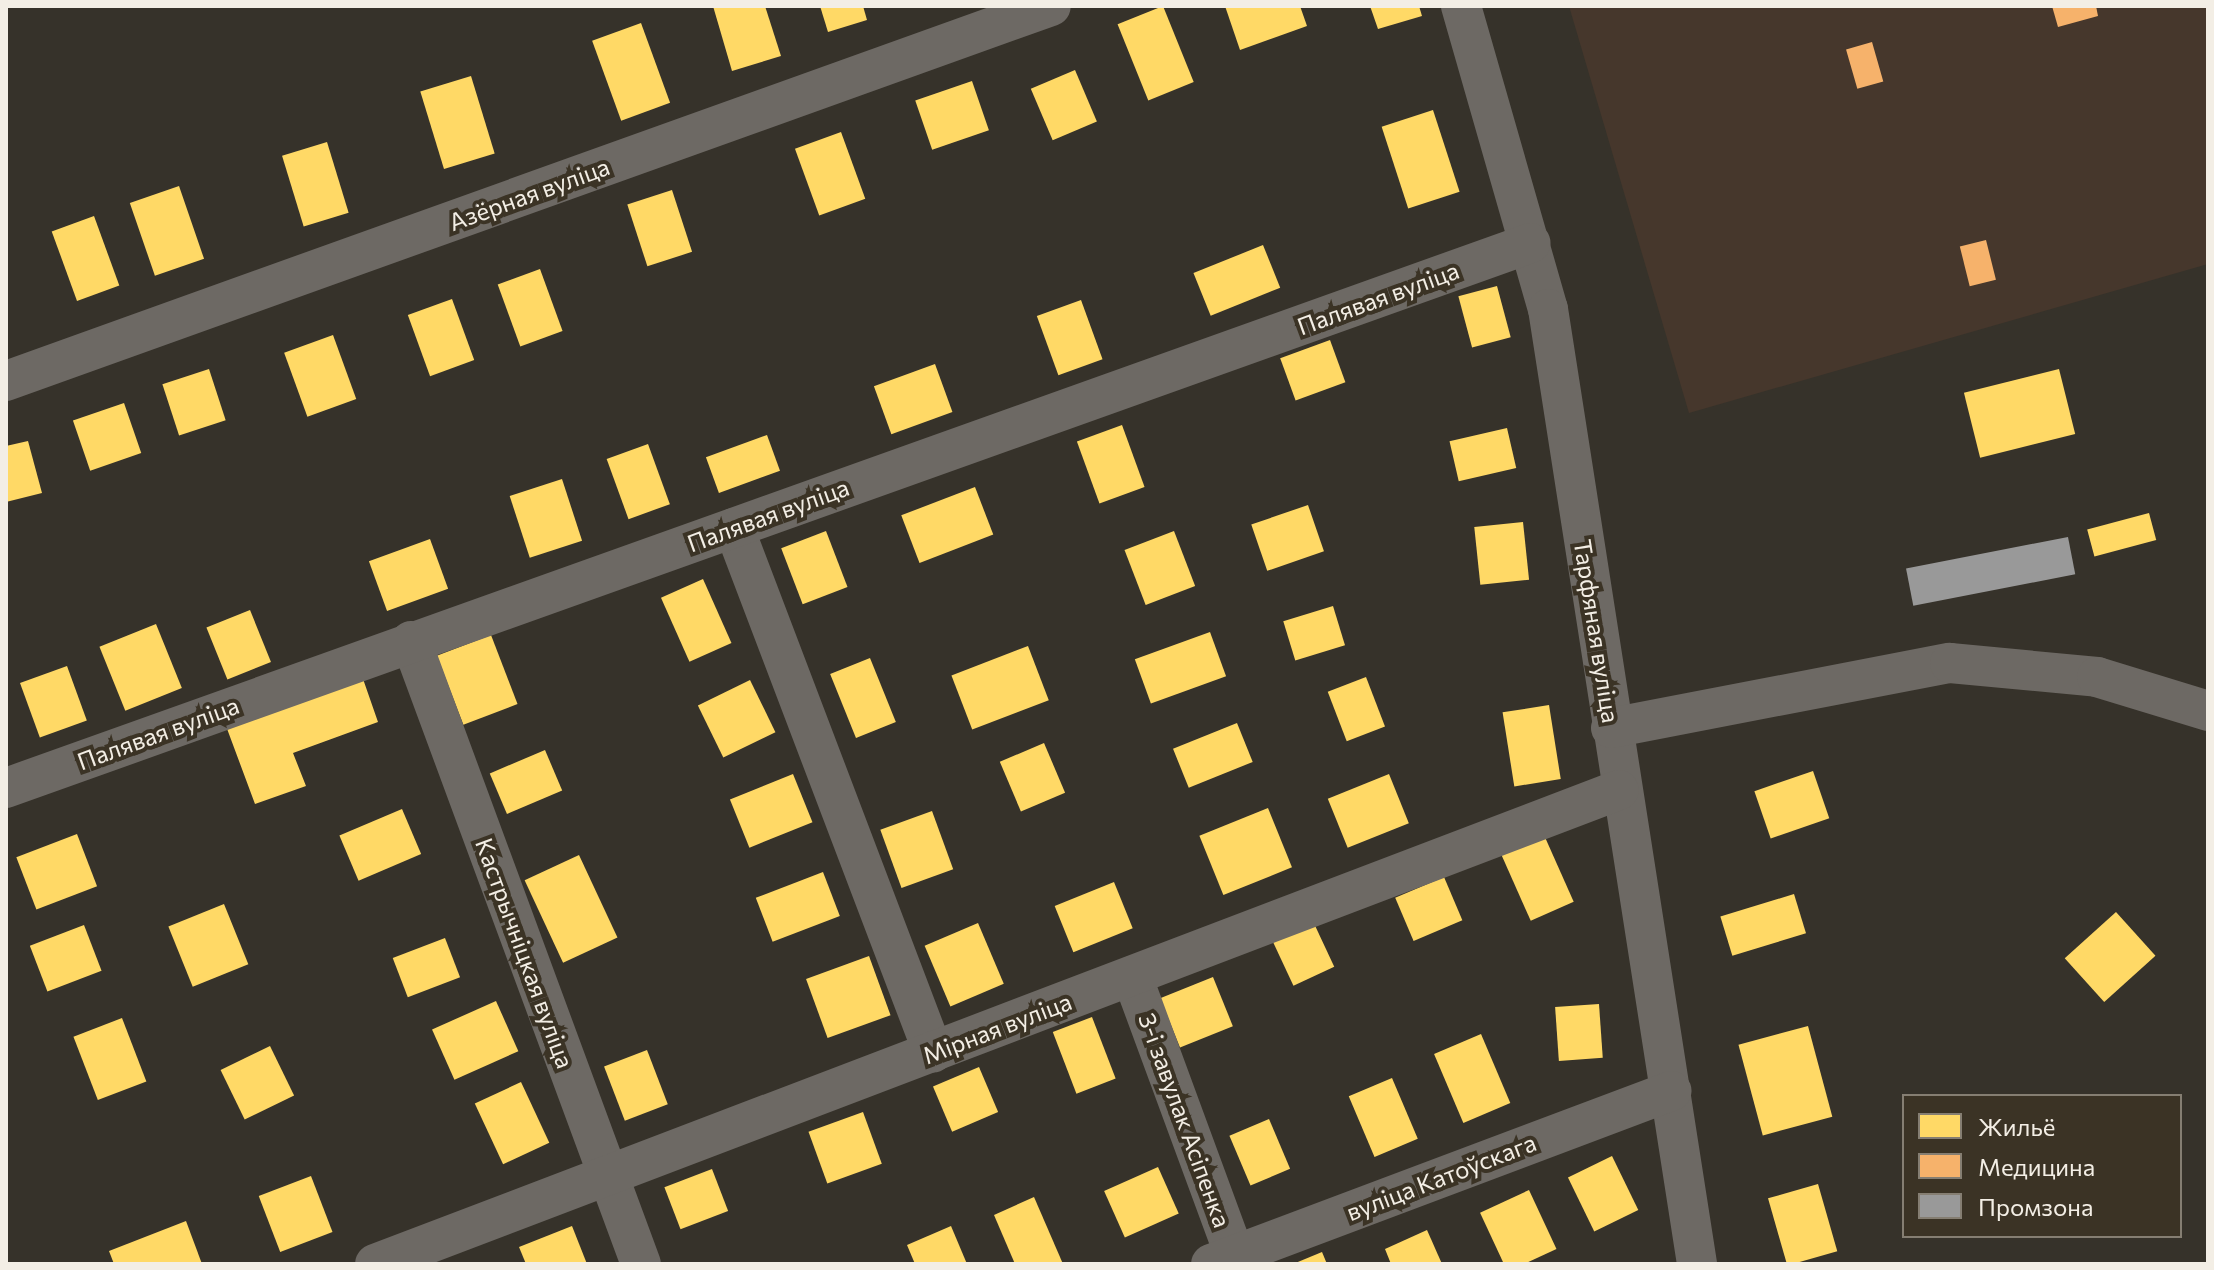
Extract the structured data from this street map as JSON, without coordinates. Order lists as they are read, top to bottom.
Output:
{
  "streets": {
    "street": [
      "Азёрная вуліца",
      "Палявая вуліца",
      "Тарфяная вуліца",
      "Кастрычніцкая вуліца",
      "Мірная вуліца",
      "3-і завулак Асіпенка",
      "вуліца Катоўскага"
    ]
  },
  "crossings": [
    ["Палявая вуліца", "Тарфяная вуліца"],
    ["Палявая вуліца", "Кастрычніцкая вуліца"],
    ["Тарфяная вуліца", "Мірная вуліца"],
    ["Тарфяная вуліца", "вуліца Катоўскага"],
    ["Кастрычніцкая вуліца", "Мірная вуліца"],
    ["Мірная вуліца", "3-і завулак Асіпенка"],
    ["3-і завулак Асіпенка", "вуліца Катоўскага"]
  ],
  "legend": ["Жильё", "Медицина", "Промзона"]
}
